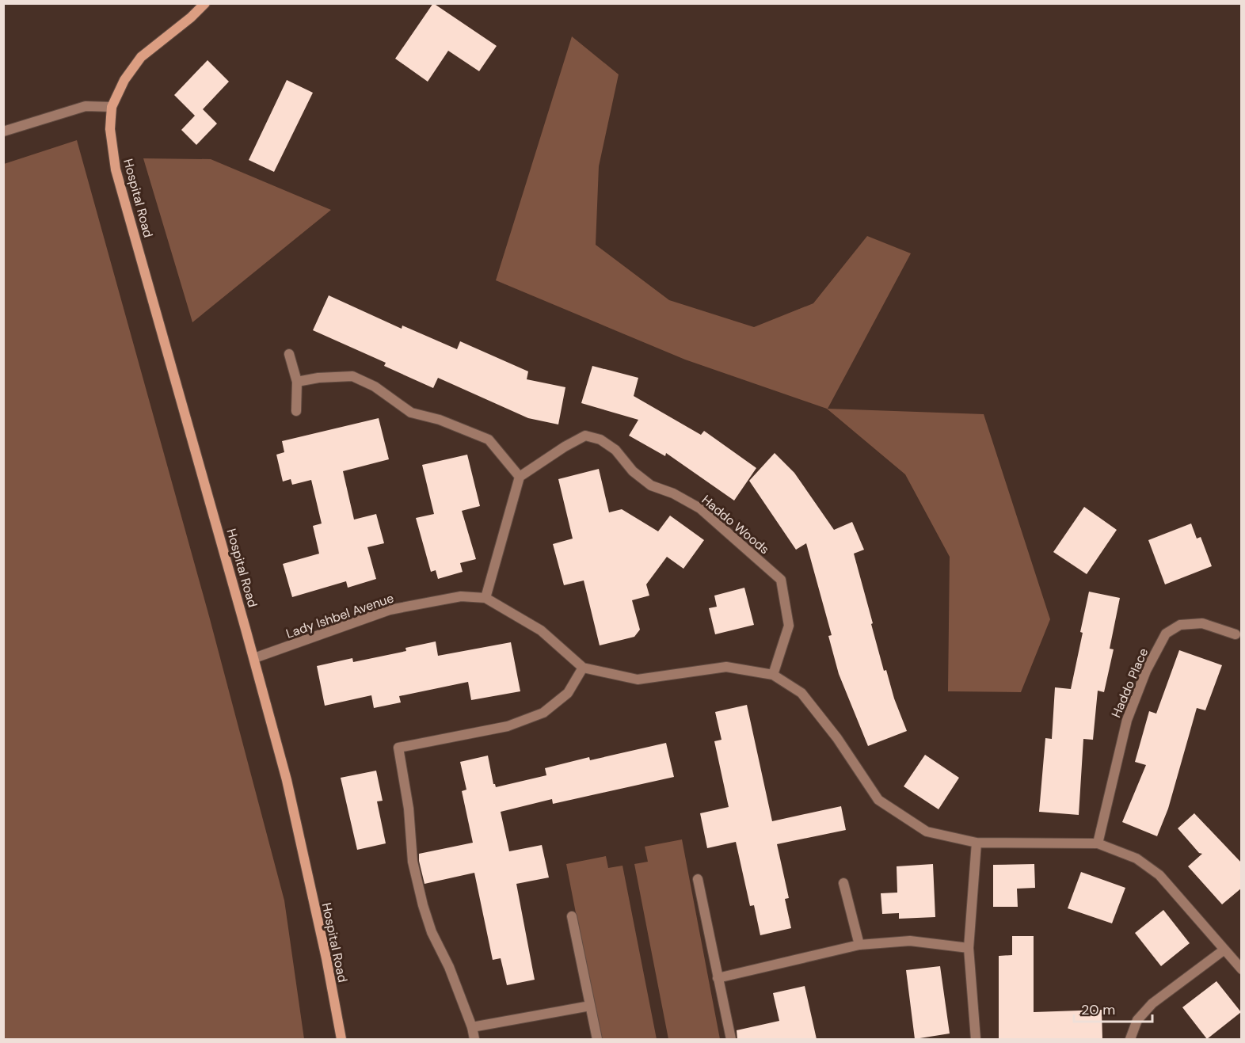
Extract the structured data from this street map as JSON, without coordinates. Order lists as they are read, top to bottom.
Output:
{
  "streets": {
    "main road": ["Hospital Road"],
    "street": ["Haddo Woods", "Lady Ishbel Avenue", "Haddo Place"]
  },
  "crossings": [
    ["Hospital Road", "Lady Ishbel Avenue"]
  ],
  "scale_bar": "20 m"
}
